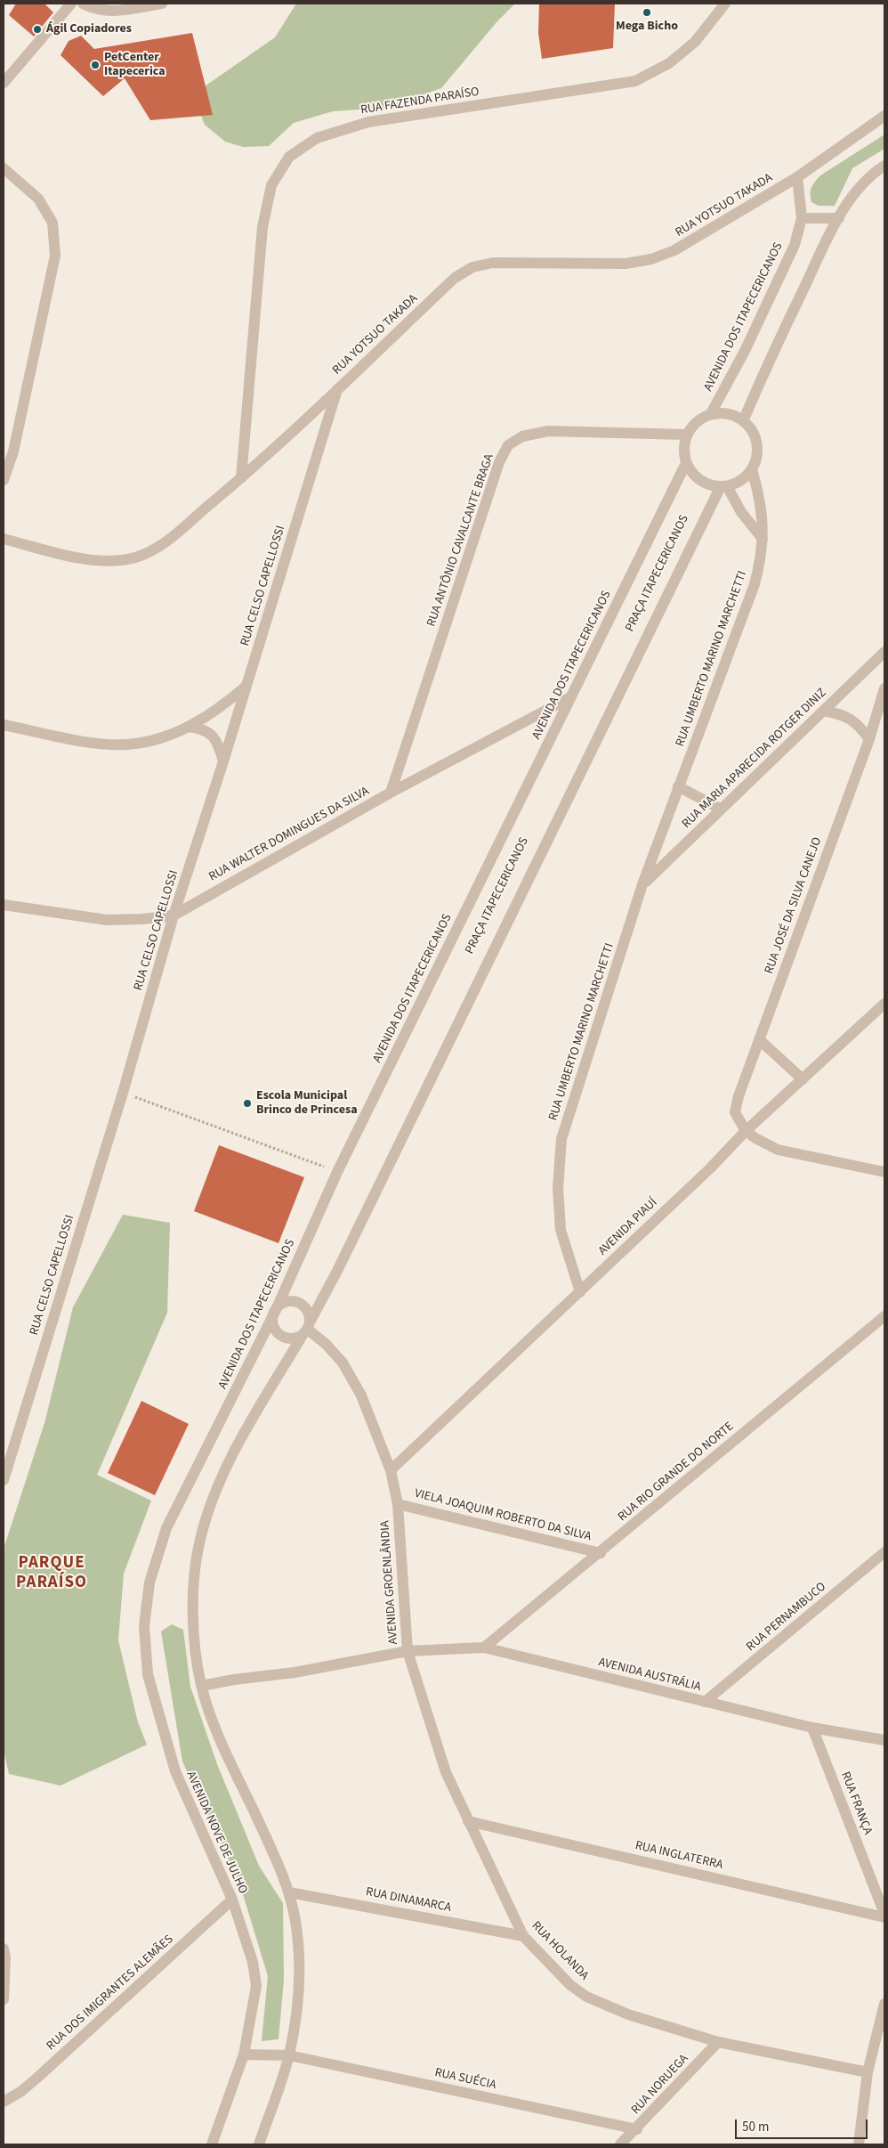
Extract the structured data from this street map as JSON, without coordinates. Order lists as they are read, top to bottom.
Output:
{
  "streets": {
    "street": [
      "RUA FAZENDA PARAÍSO",
      "RUA YOTSUO TAKADA",
      "AVENIDA DOS ITAPECERICANOS",
      "RUA ANTÔNIO CAVALCANTE BRAGA",
      "RUA CELSO CAPELLOSSI",
      "RUA UMBERTO MARINO MARCHETTI",
      "RUA MARIA APARECIDA ROTGER DINIZ",
      "RUA WALTER DOMINGUES DA SILVA",
      "RUA JOSÉ DA SILVA CANEJO",
      "AVENIDA PIAUÍ",
      "RUA RIO GRANDE DO NORTE",
      "VIELA JOAQUIM ROBERTO DA SILVA",
      "AVENIDA GROENLÂNDIA",
      "RUA PERNAMBUCO",
      "AVENIDA AUSTRÁLIA",
      "RUA FRANÇA",
      "AVENIDA NOVE DE JULHO",
      "RUA INGLATERRA",
      "RUA DINAMARCA",
      "RUA HOLANDA",
      "RUA DOS IMIGRANTES ALEMÃES",
      "RUA SUÉCIA",
      "RUA NORUEGA"
    ]
  },
  "crossings": [
    ["RUA FAZENDA PARAÍSO", "RUA YOTSUO TAKADA"],
    ["RUA YOTSUO TAKADA", "AVENIDA DOS ITAPECERICANOS"],
    ["RUA YOTSUO TAKADA", "RUA CELSO CAPELLOSSI"],
    ["AVENIDA DOS ITAPECERICANOS", "RUA ANTÔNIO CAVALCANTE BRAGA"],
    ["AVENIDA DOS ITAPECERICANOS", "RUA UMBERTO MARINO MARCHETTI"],
    ["AVENIDA DOS ITAPECERICANOS", "RUA WALTER DOMINGUES DA SILVA"],
    ["AVENIDA DOS ITAPECERICANOS", "AVENIDA GROENLÂNDIA"],
    ["AVENIDA DOS ITAPECERICANOS", "AVENIDA NOVE DE JULHO"],
    ["RUA ANTÔNIO CAVALCANTE BRAGA", "RUA UMBERTO MARINO MARCHETTI"],
    ["RUA ANTÔNIO CAVALCANTE BRAGA", "RUA WALTER DOMINGUES DA SILVA"],
    ["RUA CELSO CAPELLOSSI", "RUA WALTER DOMINGUES DA SILVA"],
    ["RUA UMBERTO MARINO MARCHETTI", "RUA MARIA APARECIDA ROTGER DINIZ"],
    ["RUA UMBERTO MARINO MARCHETTI", "AVENIDA PIAUÍ"],
    ["RUA JOSÉ DA SILVA CANEJO", "AVENIDA PIAUÍ"],
    ["AVENIDA PIAUÍ", "AVENIDA GROENLÂNDIA"],
    ["RUA RIO GRANDE DO NORTE", "VIELA JOAQUIM ROBERTO DA SILVA"],
    ["RUA RIO GRANDE DO NORTE", "AVENIDA AUSTRÁLIA"],
    ["VIELA JOAQUIM ROBERTO DA SILVA", "AVENIDA GROENLÂNDIA"],
    ["AVENIDA GROENLÂNDIA", "AVENIDA AUSTRÁLIA"],
    ["AVENIDA GROENLÂNDIA", "RUA HOLANDA"],
    ["RUA PERNAMBUCO", "AVENIDA AUSTRÁLIA"],
    ["AVENIDA AUSTRÁLIA", "RUA FRANÇA"],
    ["AVENIDA AUSTRÁLIA", "RUA HOLANDA"],
    ["AVENIDA NOVE DE JULHO", "RUA DOS IMIGRANTES ALEMÃES"],
    ["AVENIDA NOVE DE JULHO", "RUA SUÉCIA"],
    ["RUA INGLATERRA", "RUA HOLANDA"],
    ["RUA DINAMARCA", "RUA HOLANDA"],
    ["RUA HOLANDA", "RUA NORUEGA"],
    ["RUA SUÉCIA", "RUA NORUEGA"]
  ],
  "districts": ["PARQUE PARAÍSO"],
  "places": [
    "Mega Bicho",
    "Ágil Copiadores",
    "PetCenter Itapecerica",
    "Escola Municipal Brinco de Princesa"
  ],
  "scale_bar": "50 m"
}
